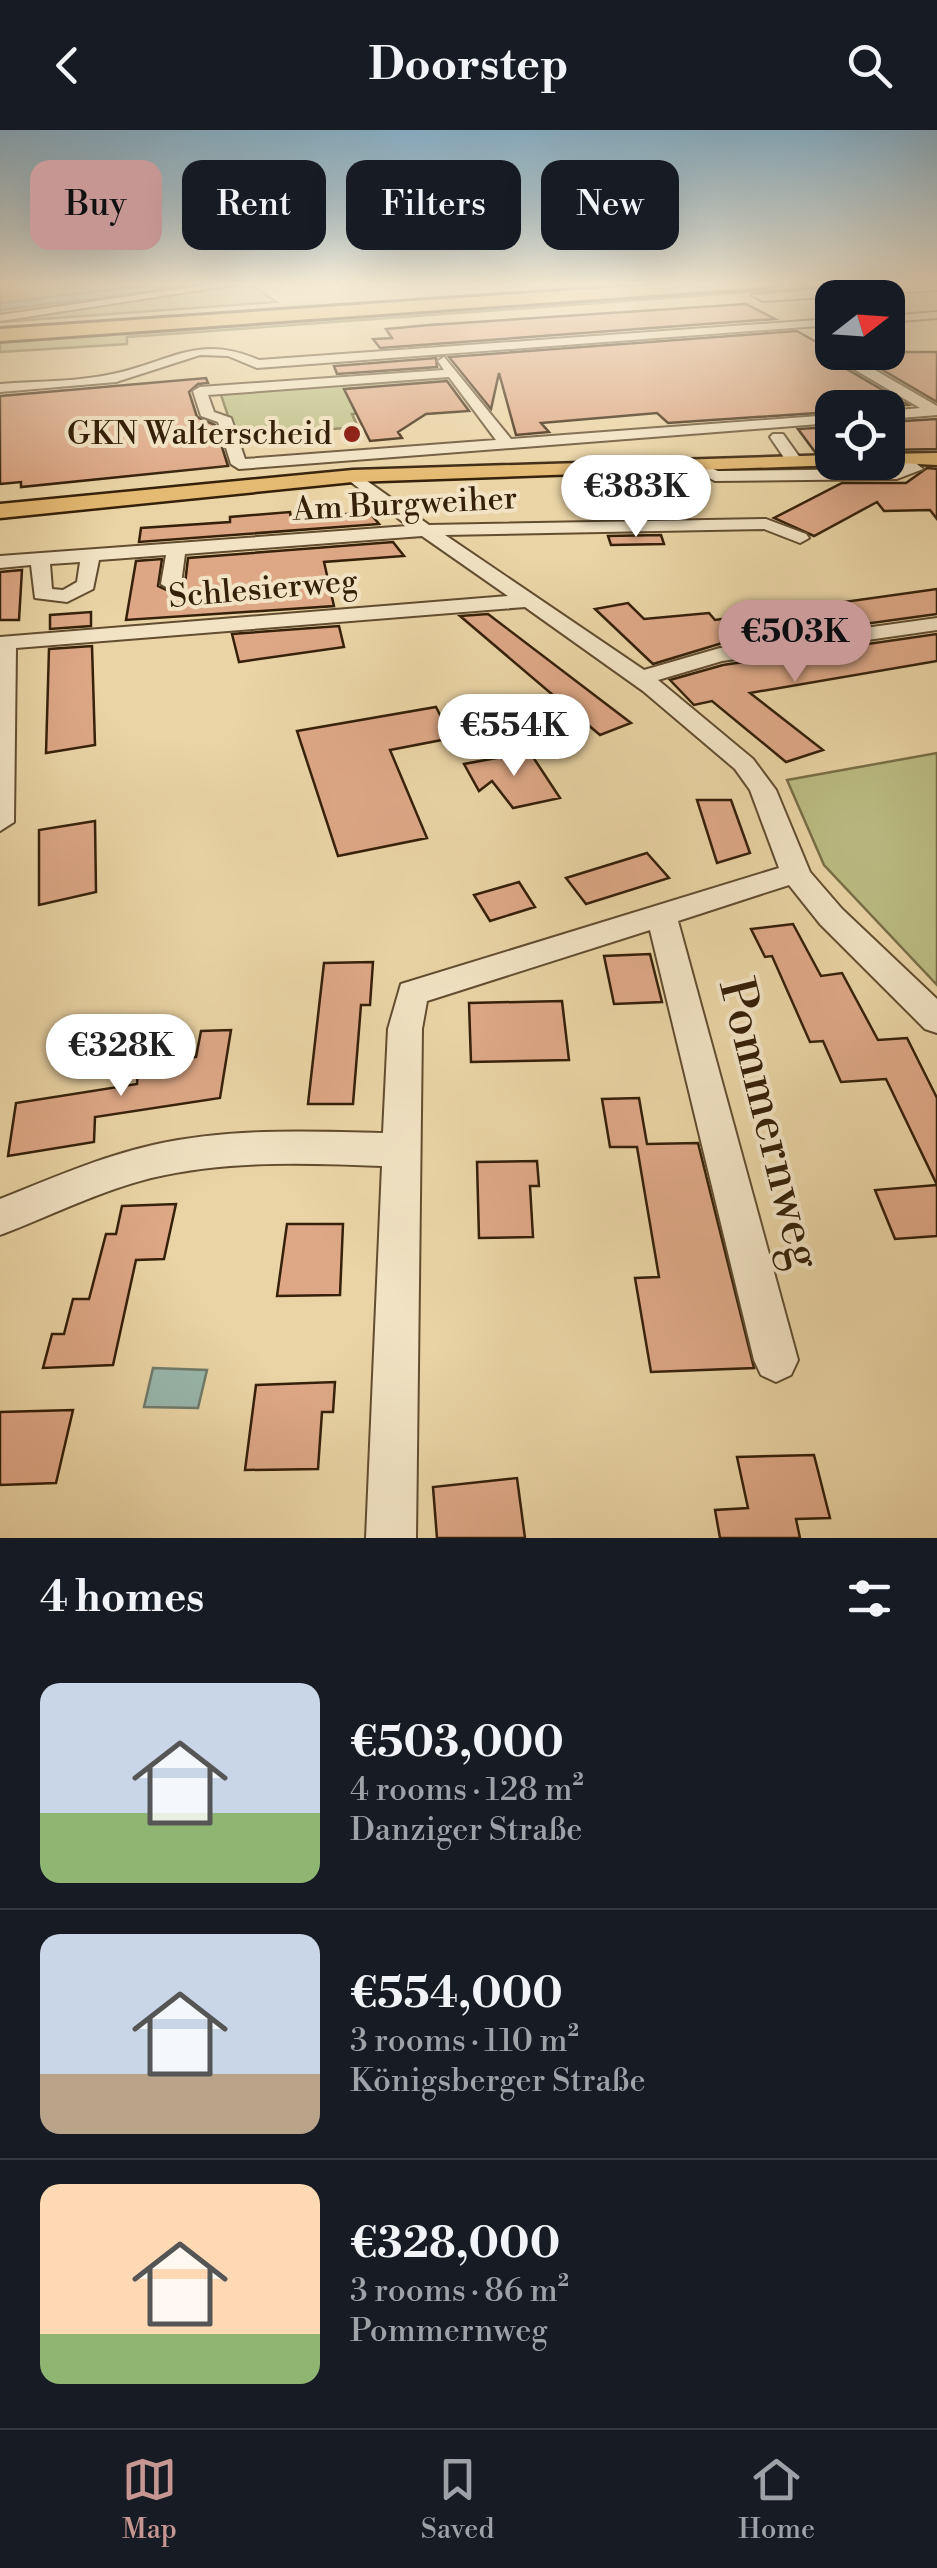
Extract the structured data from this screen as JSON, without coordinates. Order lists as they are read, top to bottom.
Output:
{
  "streets": {
    "street": ["Am Burgweiher", "Schlesierweg", "Pommernweg"]
  },
  "places": ["GKN Walterscheid"],
  "north": "right",
  "page": {
    "header": "Doorstep",
    "chip": [
      "Buy",
      "Rent",
      "Filters",
      "New"
    ],
    "price": [
      "€383K",
      "€503K",
      "€554K",
      "€328K"
    ],
    "heading": "4 homes",
    "list": [
      {
        "name": "€503,000",
        "note": "4 rooms · 128 m² · Danziger Straße"
      },
      {
        "name": "€554,000",
        "note": "3 rooms · 110 m² · Königsberger Straße"
      },
      {
        "name": "€328,000",
        "note": "3 rooms · 86 m² · Pommernweg"
      }
    ],
    "tabs": ["Map", "Saved", "Home"]
  }
}
